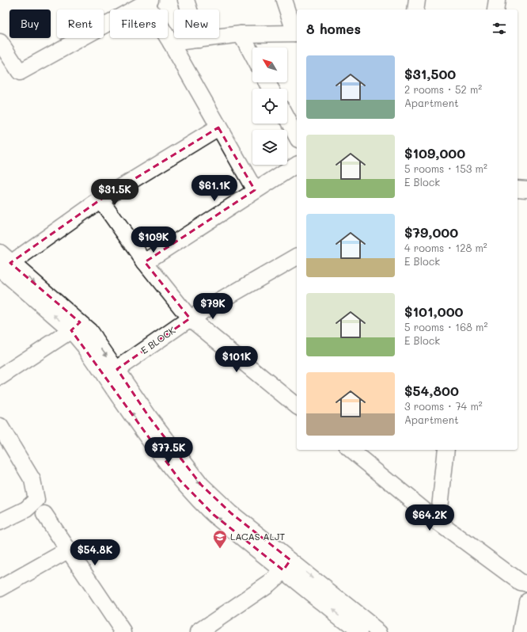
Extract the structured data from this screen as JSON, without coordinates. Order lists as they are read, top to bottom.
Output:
{
  "streets": {
    "street": ["E BLOCK"]
  },
  "places": {
    "school or university": ["LACAS ALJT"]
  },
  "north": "top left",
  "page": {
    "chip": [
      "Buy",
      "Rent",
      "Filters",
      "New"
    ],
    "heading": "8 homes",
    "list": [
      {
        "name": "$31,500",
        "note": "2 rooms · 52 m² · Apartment"
      },
      {
        "name": "$109,000",
        "note": "5 rooms · 153 m² · E Block"
      },
      {
        "name": "$79,000",
        "note": "4 rooms · 128 m² · E Block"
      },
      {
        "name": "$101,000",
        "note": "5 rooms · 168 m² · E Block"
      },
      {
        "name": "$54,800",
        "note": "3 rooms · 74 m² · Apartment"
      }
    ],
    "price": [
      "$61.1K",
      "$31.5K",
      "$109K",
      "$79K",
      "$101K",
      "$77.5K",
      "$64.2K",
      "$54.8K"
    ]
  }
}
